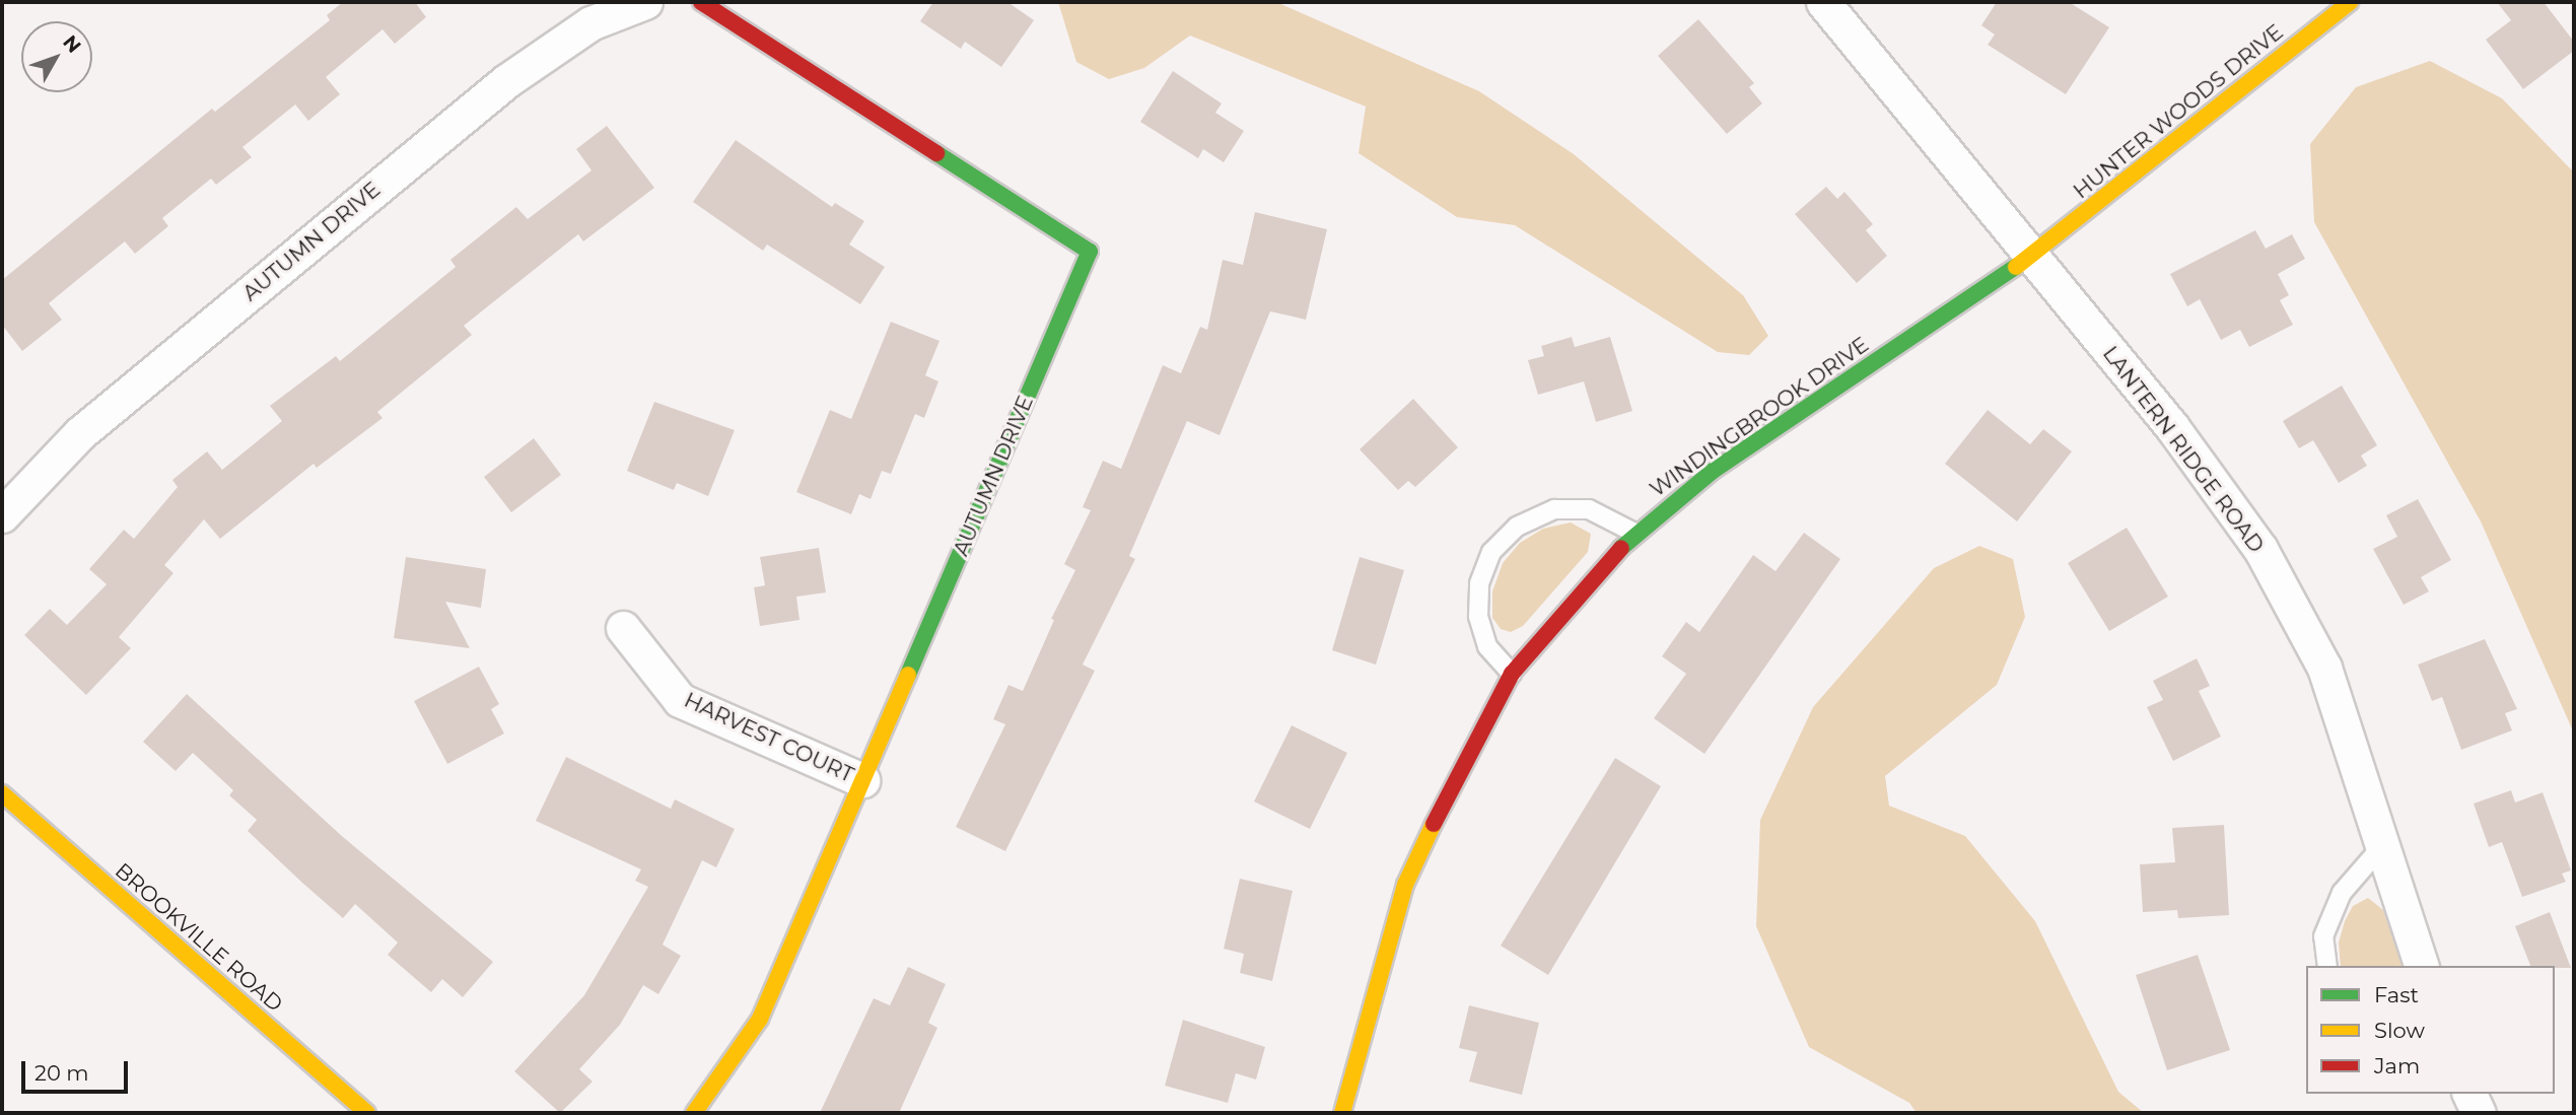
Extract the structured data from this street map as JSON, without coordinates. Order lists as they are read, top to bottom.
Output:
{
  "streets": {
    "street": [
      "HUNTER WOODS DRIVE",
      "AUTUMN DRIVE",
      "WINDINGBROOK DRIVE",
      "LANTERN RIDGE ROAD",
      "HARVEST COURT",
      "BROOKVILLE ROAD"
    ]
  },
  "crossings": [
    ["HUNTER WOODS DRIVE", "WINDINGBROOK DRIVE"],
    ["HUNTER WOODS DRIVE", "LANTERN RIDGE ROAD"],
    ["AUTUMN DRIVE", "HARVEST COURT"],
    ["WINDINGBROOK DRIVE", "LANTERN RIDGE ROAD"]
  ],
  "legend": ["Fast", "Slow", "Jam"],
  "scale_bar": "20 m",
  "north": "top right"
}
